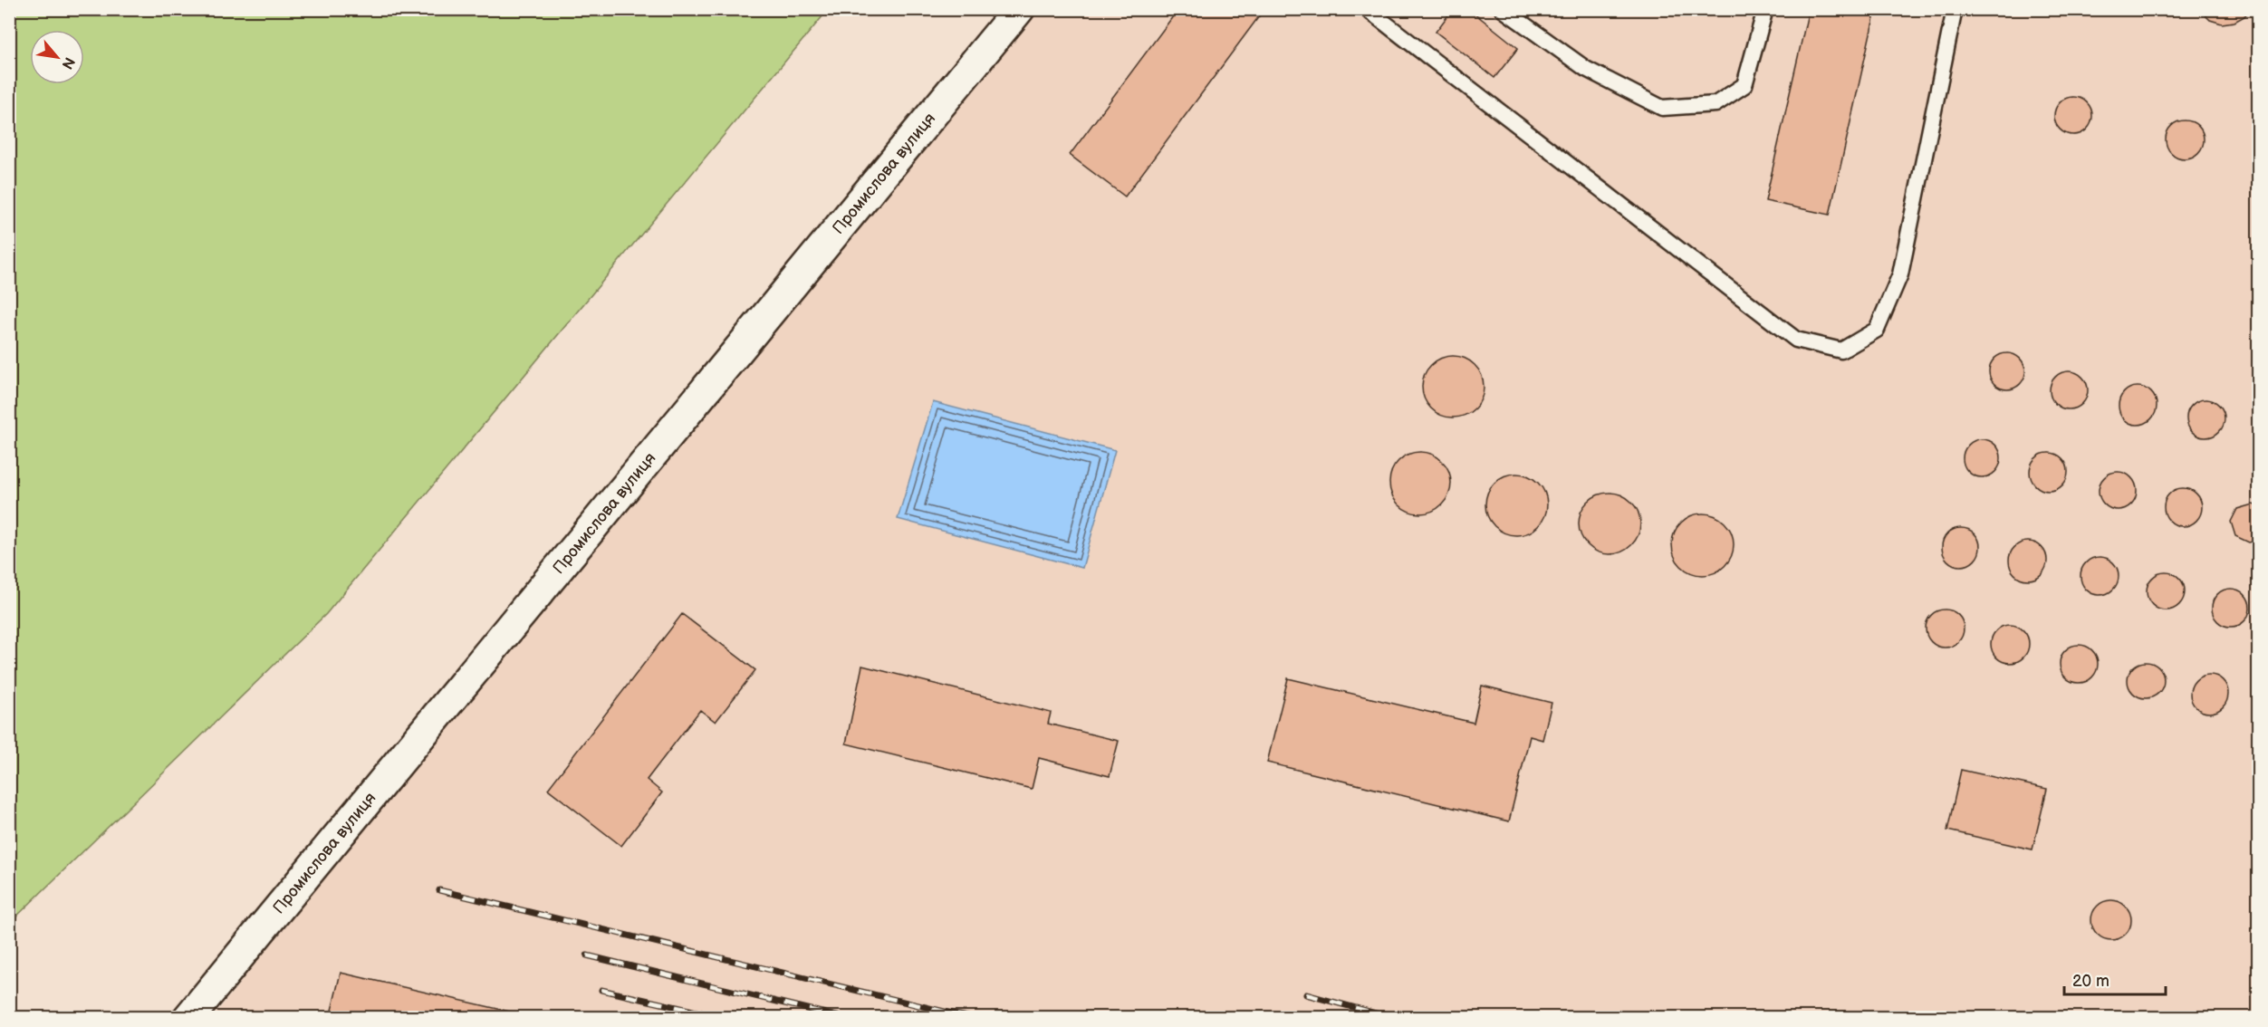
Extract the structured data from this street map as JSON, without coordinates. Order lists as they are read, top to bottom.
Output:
{
  "streets": {
    "street": ["Промислова вулиця"]
  },
  "scale_bar": "20 m",
  "north": "bottom right"
}
